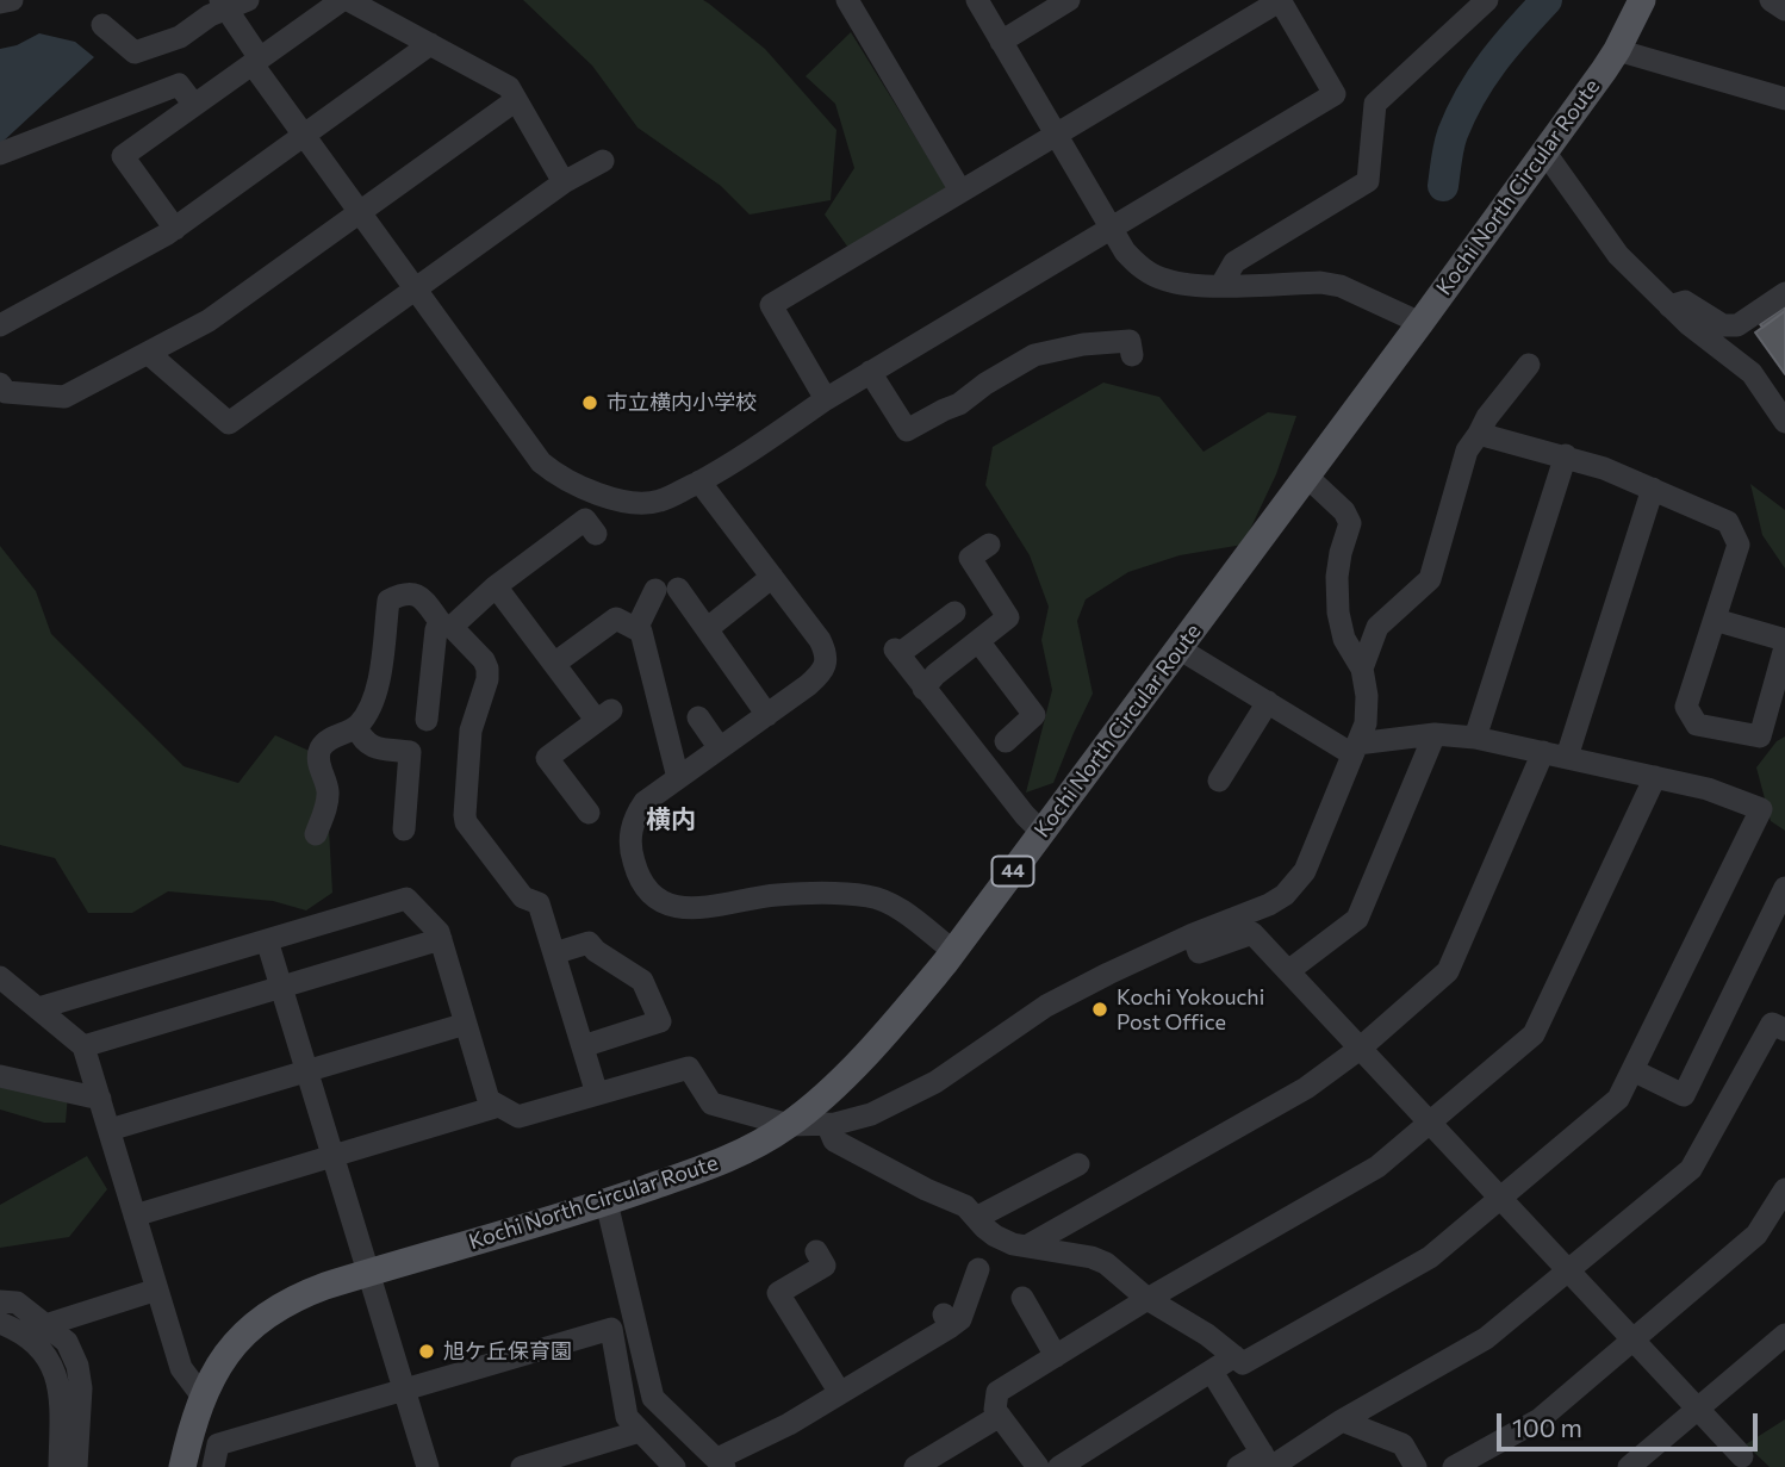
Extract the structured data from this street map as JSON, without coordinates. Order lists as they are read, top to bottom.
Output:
{
  "streets": {
    "main road": ["Kochi North Circular Route", "44"]
  },
  "districts": ["横内"],
  "places": ["市立横内小学校", "Kochi Yokouchi Post Office", "旭ケ丘保育園"],
  "scale_bar": "100 m"
}
